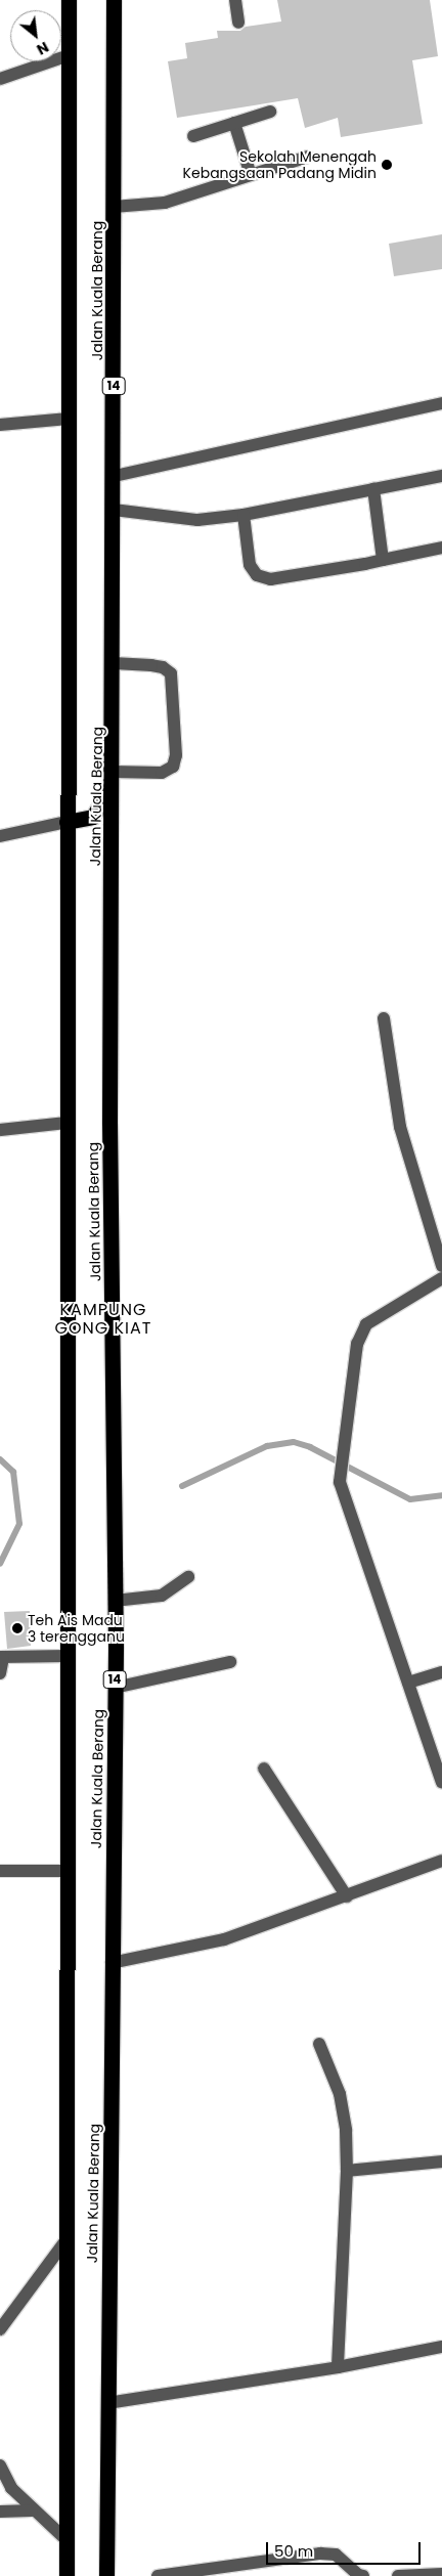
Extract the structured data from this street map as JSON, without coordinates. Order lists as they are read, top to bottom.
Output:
{
  "streets": {
    "highway": ["Jalan Kuala Berang", "14"]
  },
  "districts": ["KAMPUNG GONG KIAT"],
  "places": ["Sekolah Menengah Kebangsaan Padang Midin", "Teh Ais Madu 3 terengganu"],
  "scale_bar": "50 m",
  "north": "bottom right"
}
